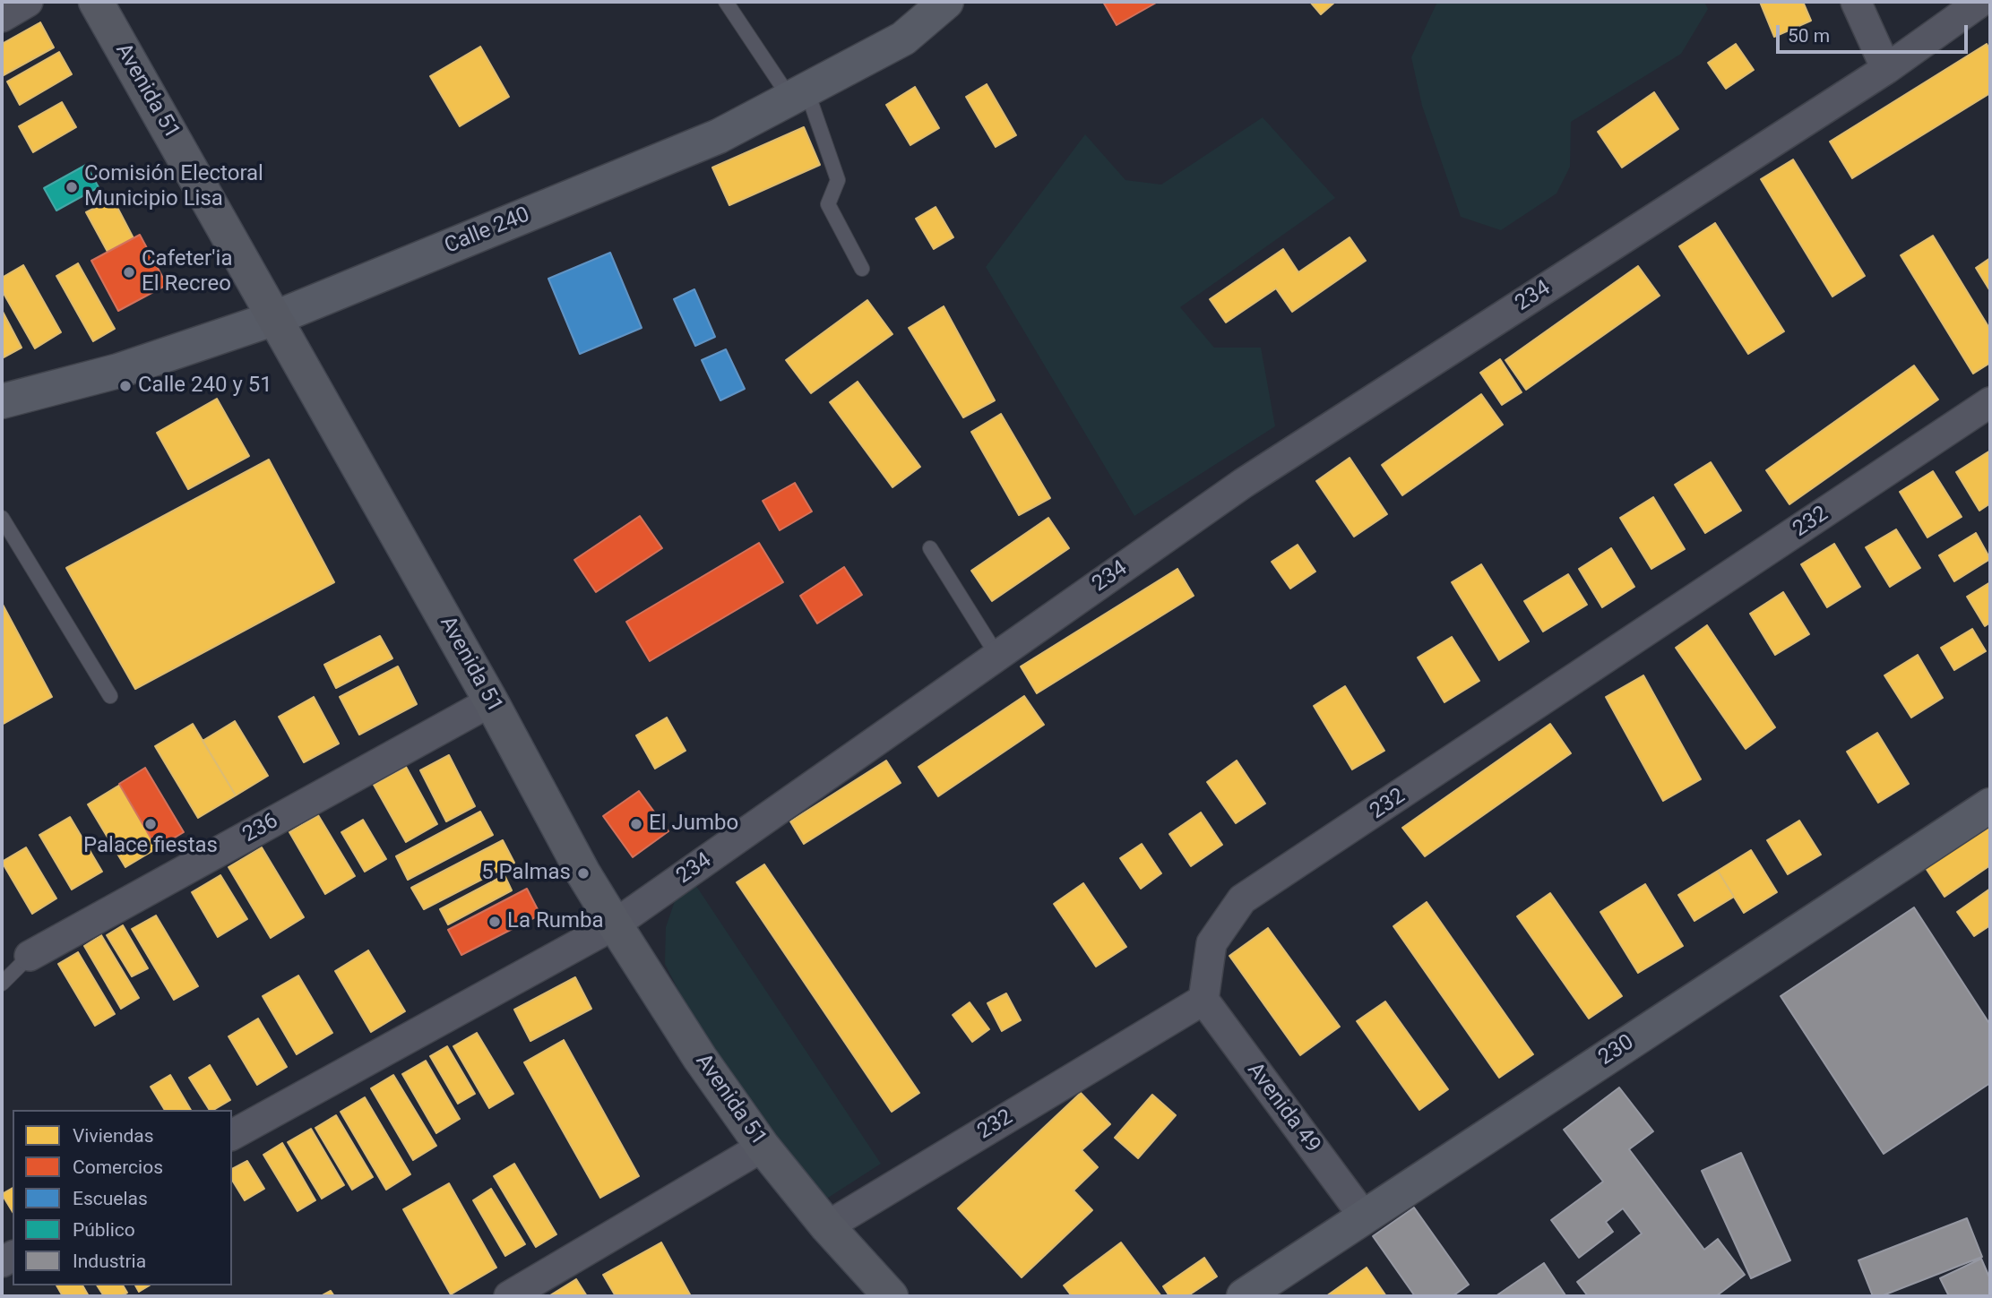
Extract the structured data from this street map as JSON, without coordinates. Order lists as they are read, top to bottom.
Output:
{
  "streets": {
    "main road": ["Avenida 51"],
    "street": [
      "Calle 240",
      "234",
      "232",
      "236",
      "230",
      "Avenida 49"
    ]
  },
  "crossings": [
    ["Avenida 51", "Calle 240"],
    ["Avenida 51", "234"],
    ["Avenida 51", "232"],
    ["Avenida 51", "236"],
    ["232", "Avenida 49"],
    ["230", "Avenida 49"]
  ],
  "places": [
    "Comisión Electoral Municipio Lisa",
    "Cafeter'ia El Recreo",
    "Calle 240 y 51",
    "Palace fiestas",
    "El Jumbo",
    "5 Palmas",
    "La Rumba"
  ],
  "legend": [
    "Viviendas",
    "Comercios",
    "Escuelas",
    "Público",
    "Industria"
  ],
  "scale_bar": "50 m"
}
